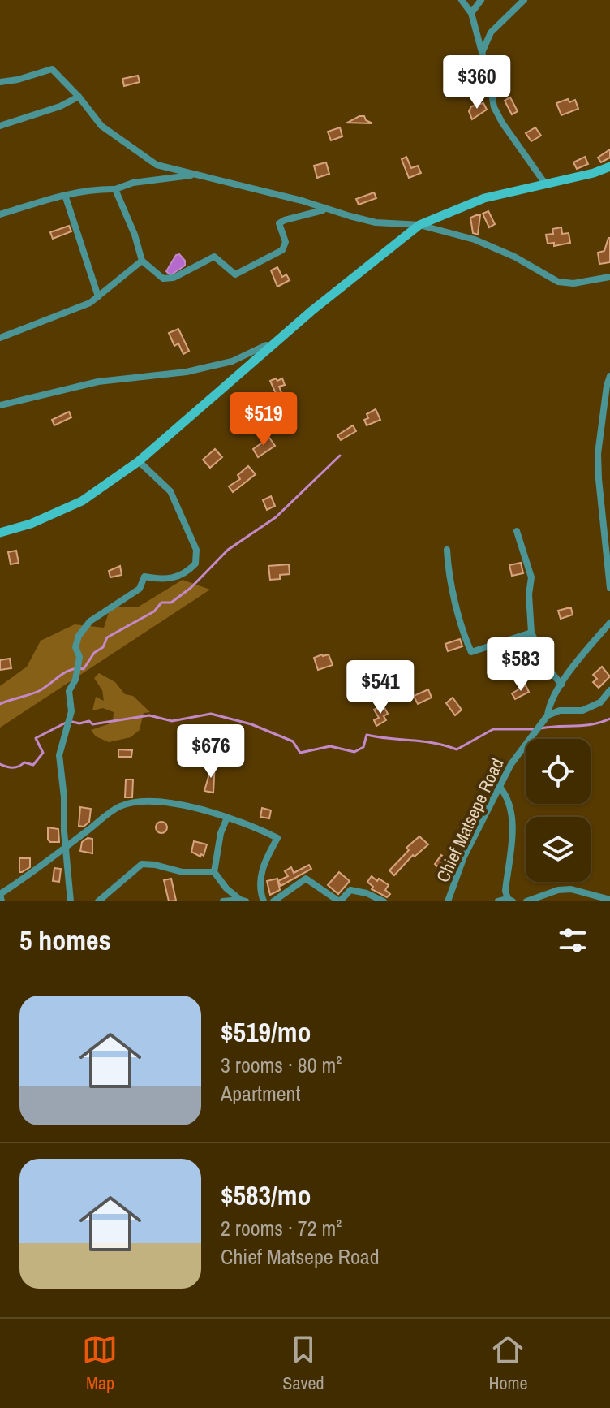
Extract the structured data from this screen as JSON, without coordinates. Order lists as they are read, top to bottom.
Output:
{
  "streets": {
    "street": ["Chief Matsepe Road"]
  },
  "page": {
    "price": [
      "$360",
      "$519",
      "$583",
      "$541",
      "$676"
    ],
    "heading": "5 homes",
    "list": [
      {
        "name": "$519/mo",
        "note": "3 rooms · 80 m² · Apartment"
      },
      {
        "name": "$583/mo",
        "note": "2 rooms · 72 m² · Chief Matsepe Road"
      }
    ],
    "tabs": ["Map", "Saved", "Home"]
  }
}
